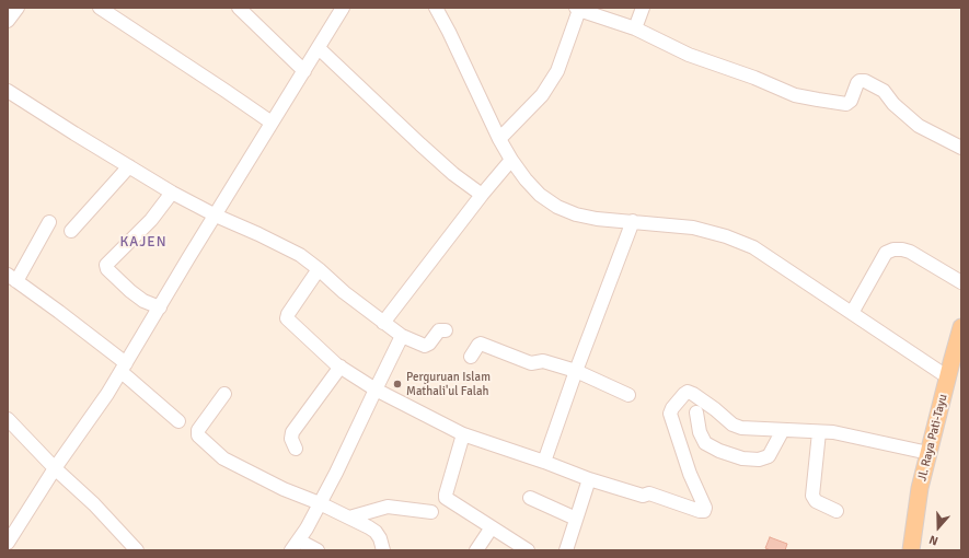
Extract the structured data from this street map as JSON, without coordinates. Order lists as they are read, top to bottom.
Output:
{
  "streets": {
    "main road": ["Jl. Raya Pati-Tayu"]
  },
  "districts": ["KAJEN"],
  "places": ["Perguruan Islam Mathali'ul Falah"],
  "north": "bottom"
}
